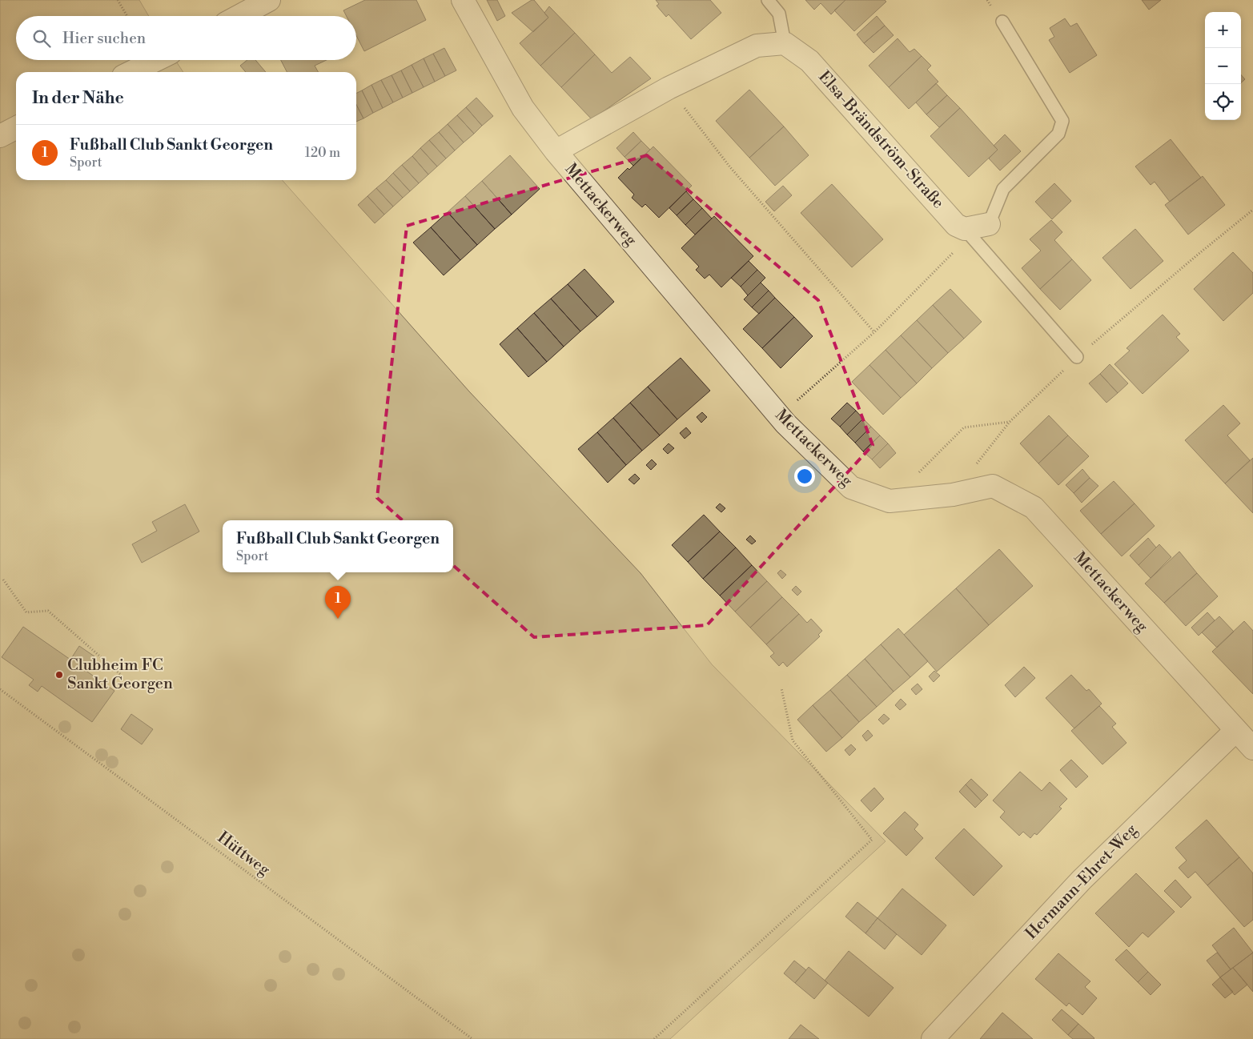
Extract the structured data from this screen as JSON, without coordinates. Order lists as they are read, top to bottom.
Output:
{
  "streets": {
    "street": ["Elsa-Brändström-Straße", "Mettackerweg", "Hermann-Ehret-Weg"],
    "path": ["Hüttweg"]
  },
  "crossings": [
    ["Mettackerweg", "Hermann-Ehret-Weg"]
  ],
  "places": ["Clubheim FC Sankt Georgen"],
  "page": {
    "map_buttons": ["+", "−"],
    "search": "Hier suchen",
    "heading": "In der Nähe",
    "list": [
      {
        "mark": "1",
        "name": "Fußball Club Sankt Georgen",
        "note": "Sport",
        "value": "120 m"
      }
    ],
    "popup": ["Fußball Club Sankt Georgen", "Sport"],
    "pins": "1"
  }
}
